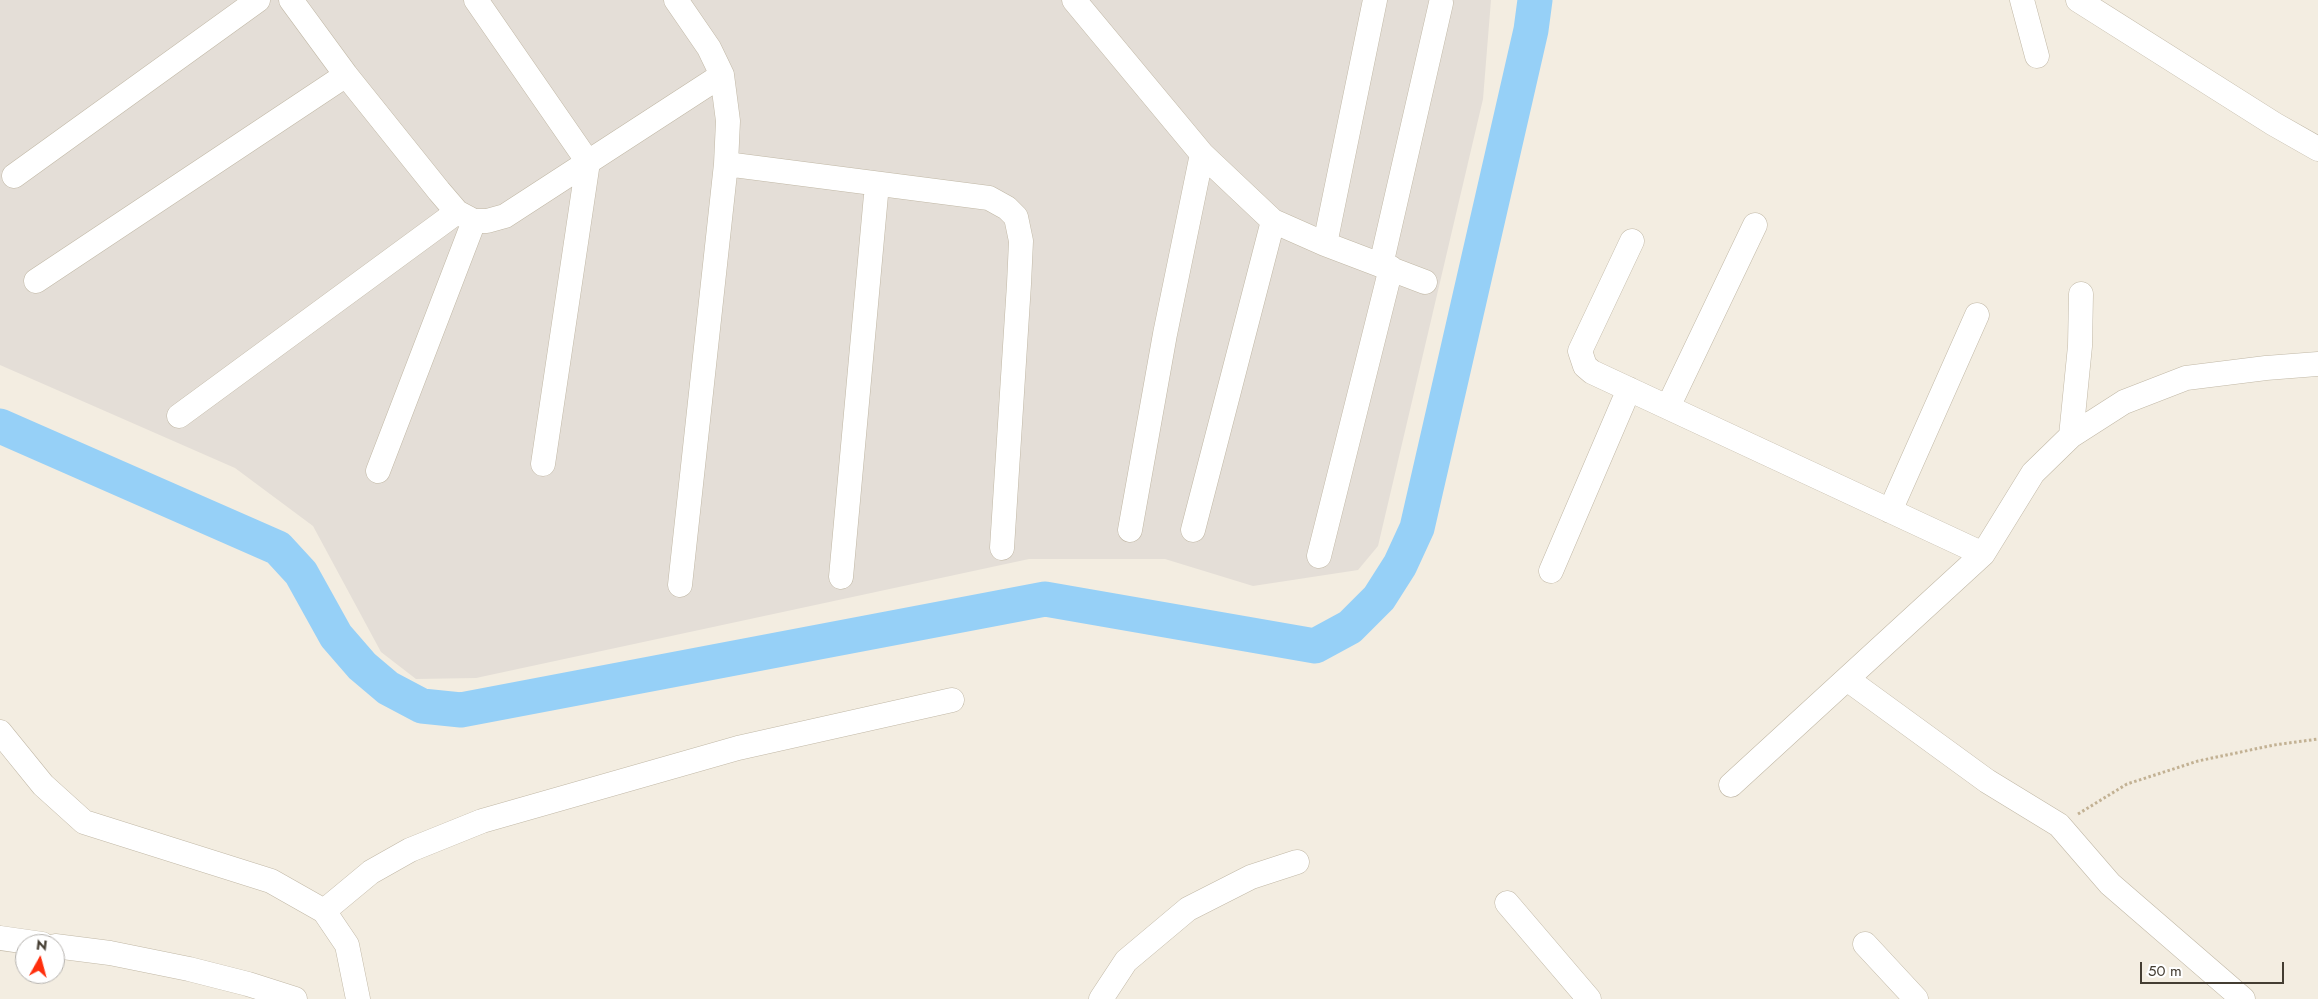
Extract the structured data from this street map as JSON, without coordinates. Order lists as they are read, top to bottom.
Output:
{
  "scale_bar": "50 m",
  "north": "top"
}
